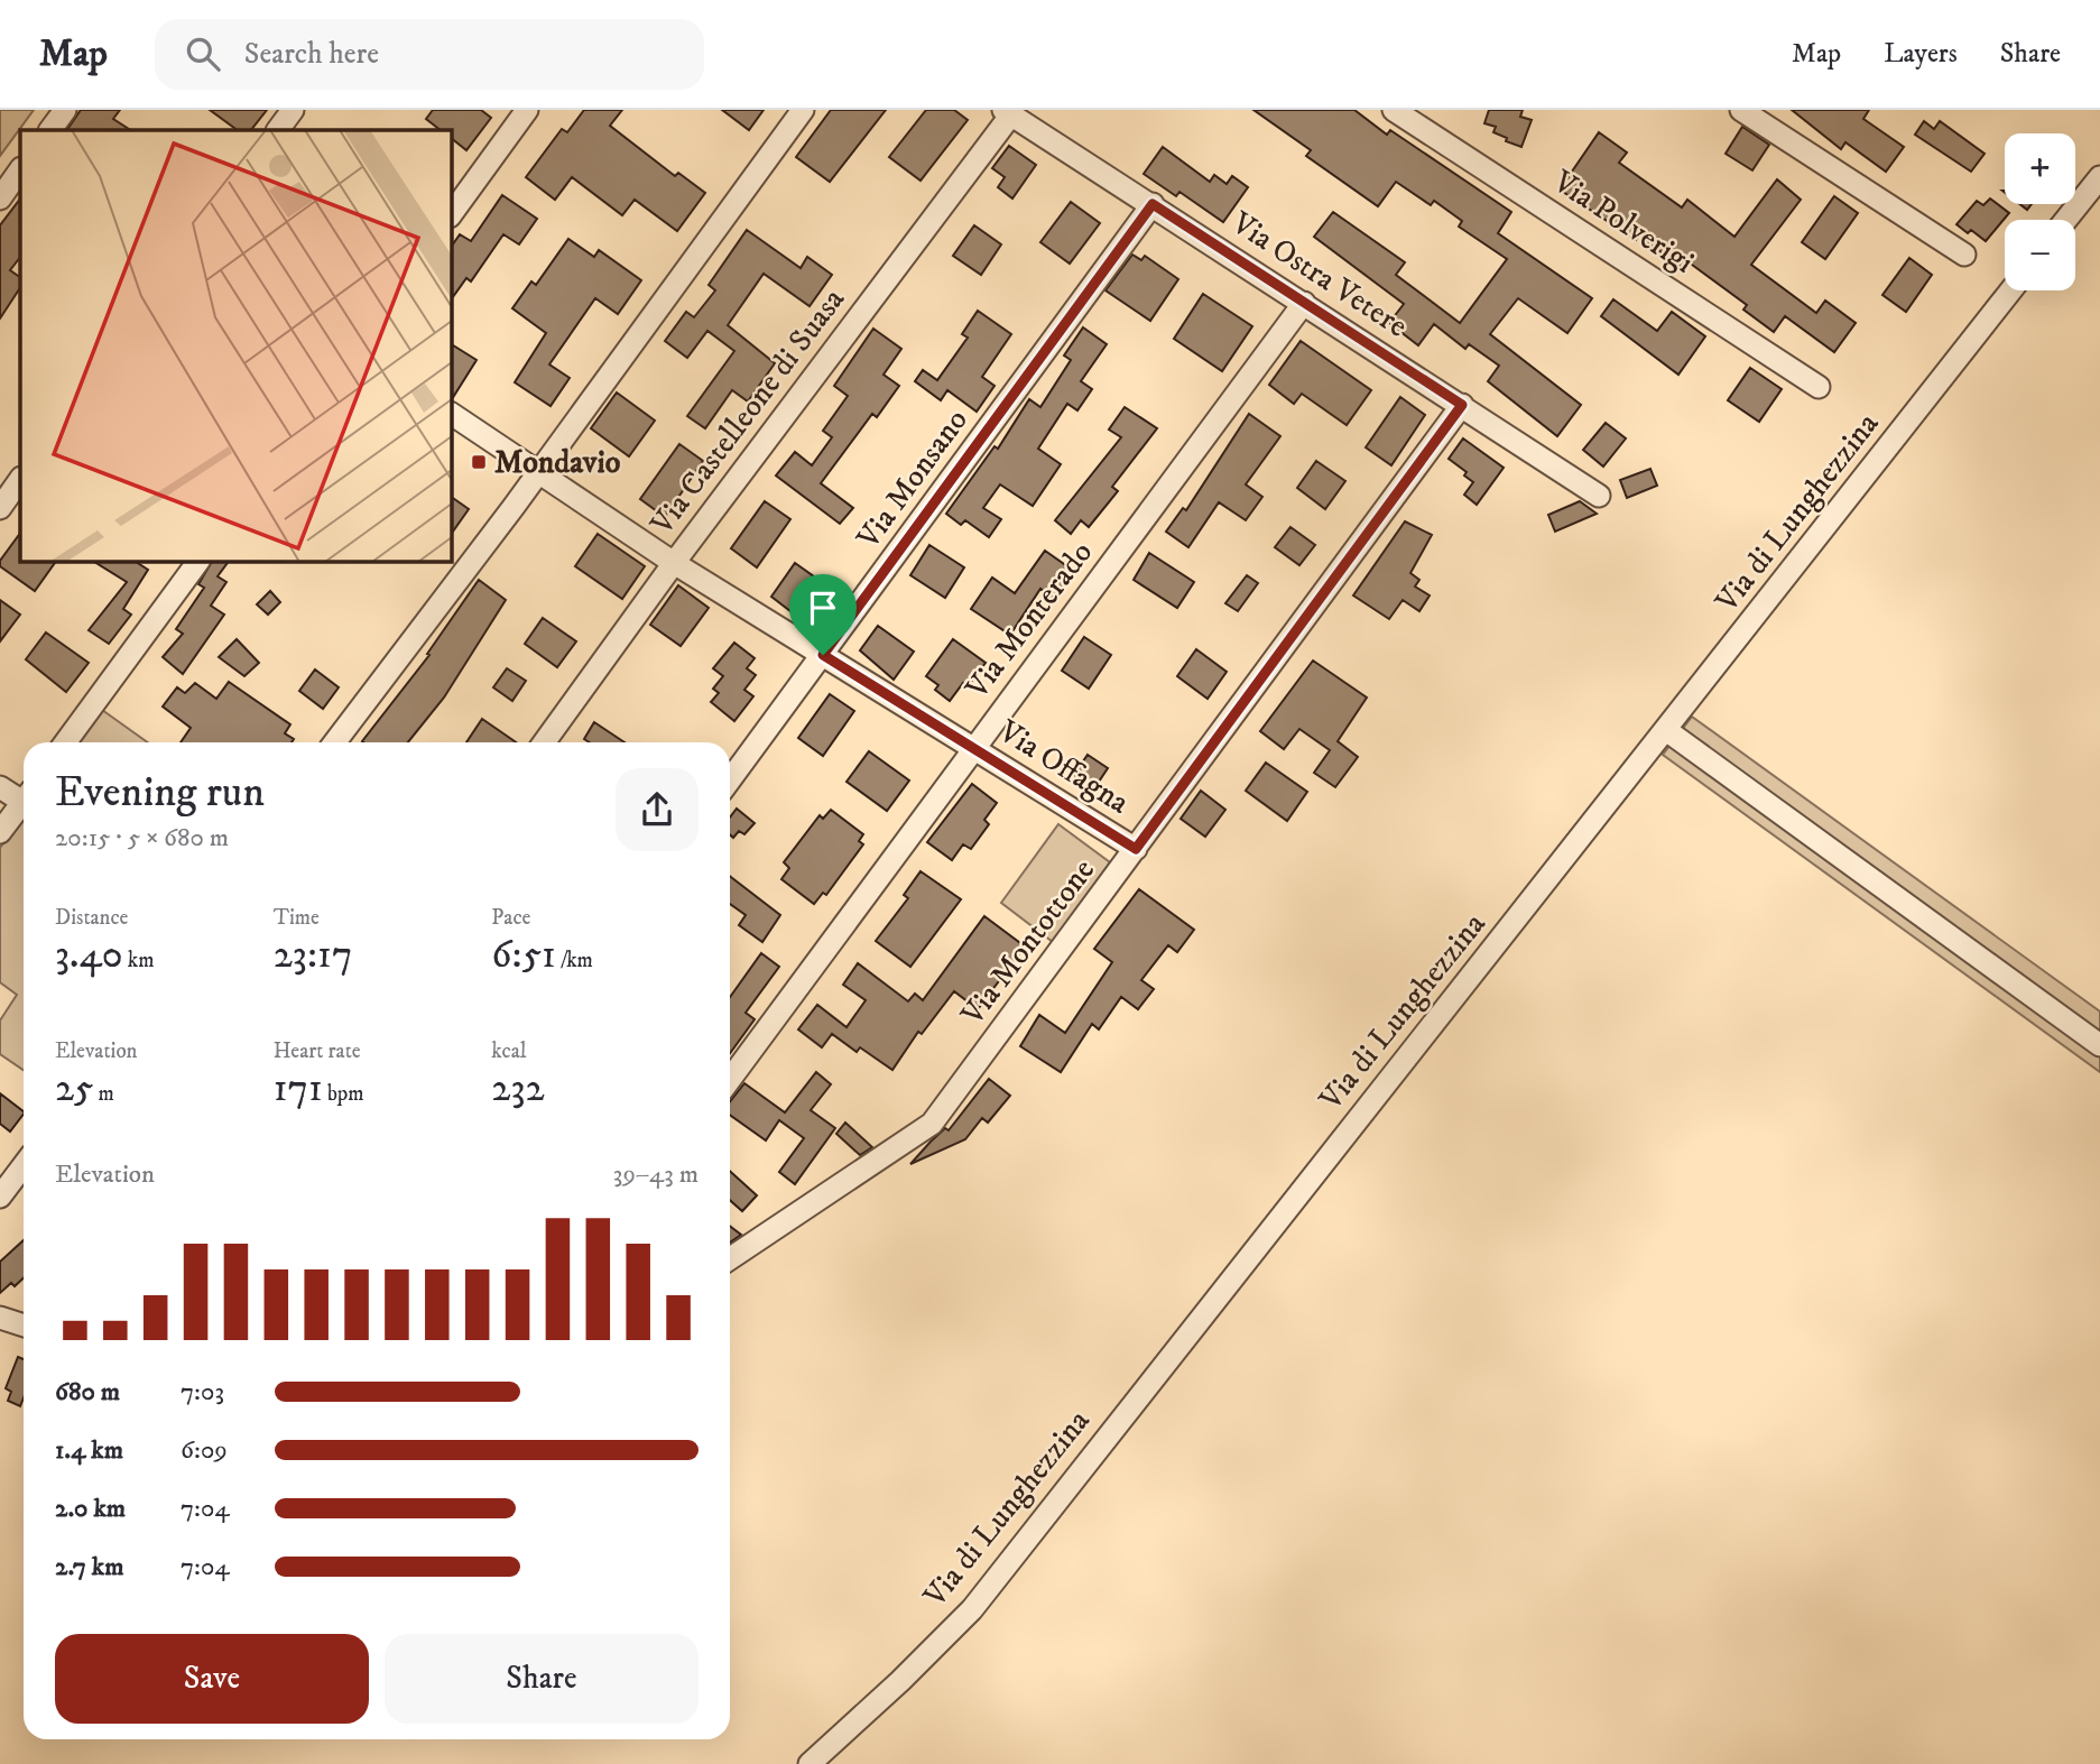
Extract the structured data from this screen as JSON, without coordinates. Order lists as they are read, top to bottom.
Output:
{
  "streets": {
    "street": [
      "Via Polverigi",
      "Via Ostra Vetere",
      "Via Castelleone di Suasa",
      "Via Monsano",
      "Via di Lunghezzina",
      "Via Monterado",
      "Via Offagna",
      "Via Montottone"
    ]
  },
  "crossings": [
    ["Via Ostra Vetere", "Via Castelleone di Suasa"],
    ["Via Ostra Vetere", "Via Monsano"],
    ["Via Ostra Vetere", "Via Monterado"],
    ["Via Ostra Vetere", "Via Montottone"],
    ["Via Castelleone di Suasa", "Via Offagna"],
    ["Via Monsano", "Via Offagna"],
    ["Via Monterado", "Via Offagna"],
    ["Via Offagna", "Via Montottone"]
  ],
  "places": {
    "transit": ["Mondavio"]
  },
  "page": {
    "header": "Map",
    "search": "Search here",
    "nav": ["Map", "Layers", "Share"],
    "map_buttons": ["+", "−"],
    "heading": ["Evening run", "20:15 · 5 × 680 m"],
    "stats": [
      ["Distance", "3.40 km"],
      ["Time", "23:17"],
      ["Pace", "6:51 /km"],
      ["Elevation", "25 m"],
      ["Heart rate", "171 bpm"],
      ["kcal", "232"]
    ],
    "chart": ["Elevation", "39–43 m"],
    "list": [
      {
        "name": "680 m",
        "note": "7:03"
      },
      {
        "name": "1.4 km",
        "note": "6:09"
      },
      {
        "name": "2.0 km",
        "note": "7:04"
      },
      {
        "name": "2.7 km",
        "note": "7:04"
      }
    ],
    "buttons": ["Save", "Share"]
  }
}
